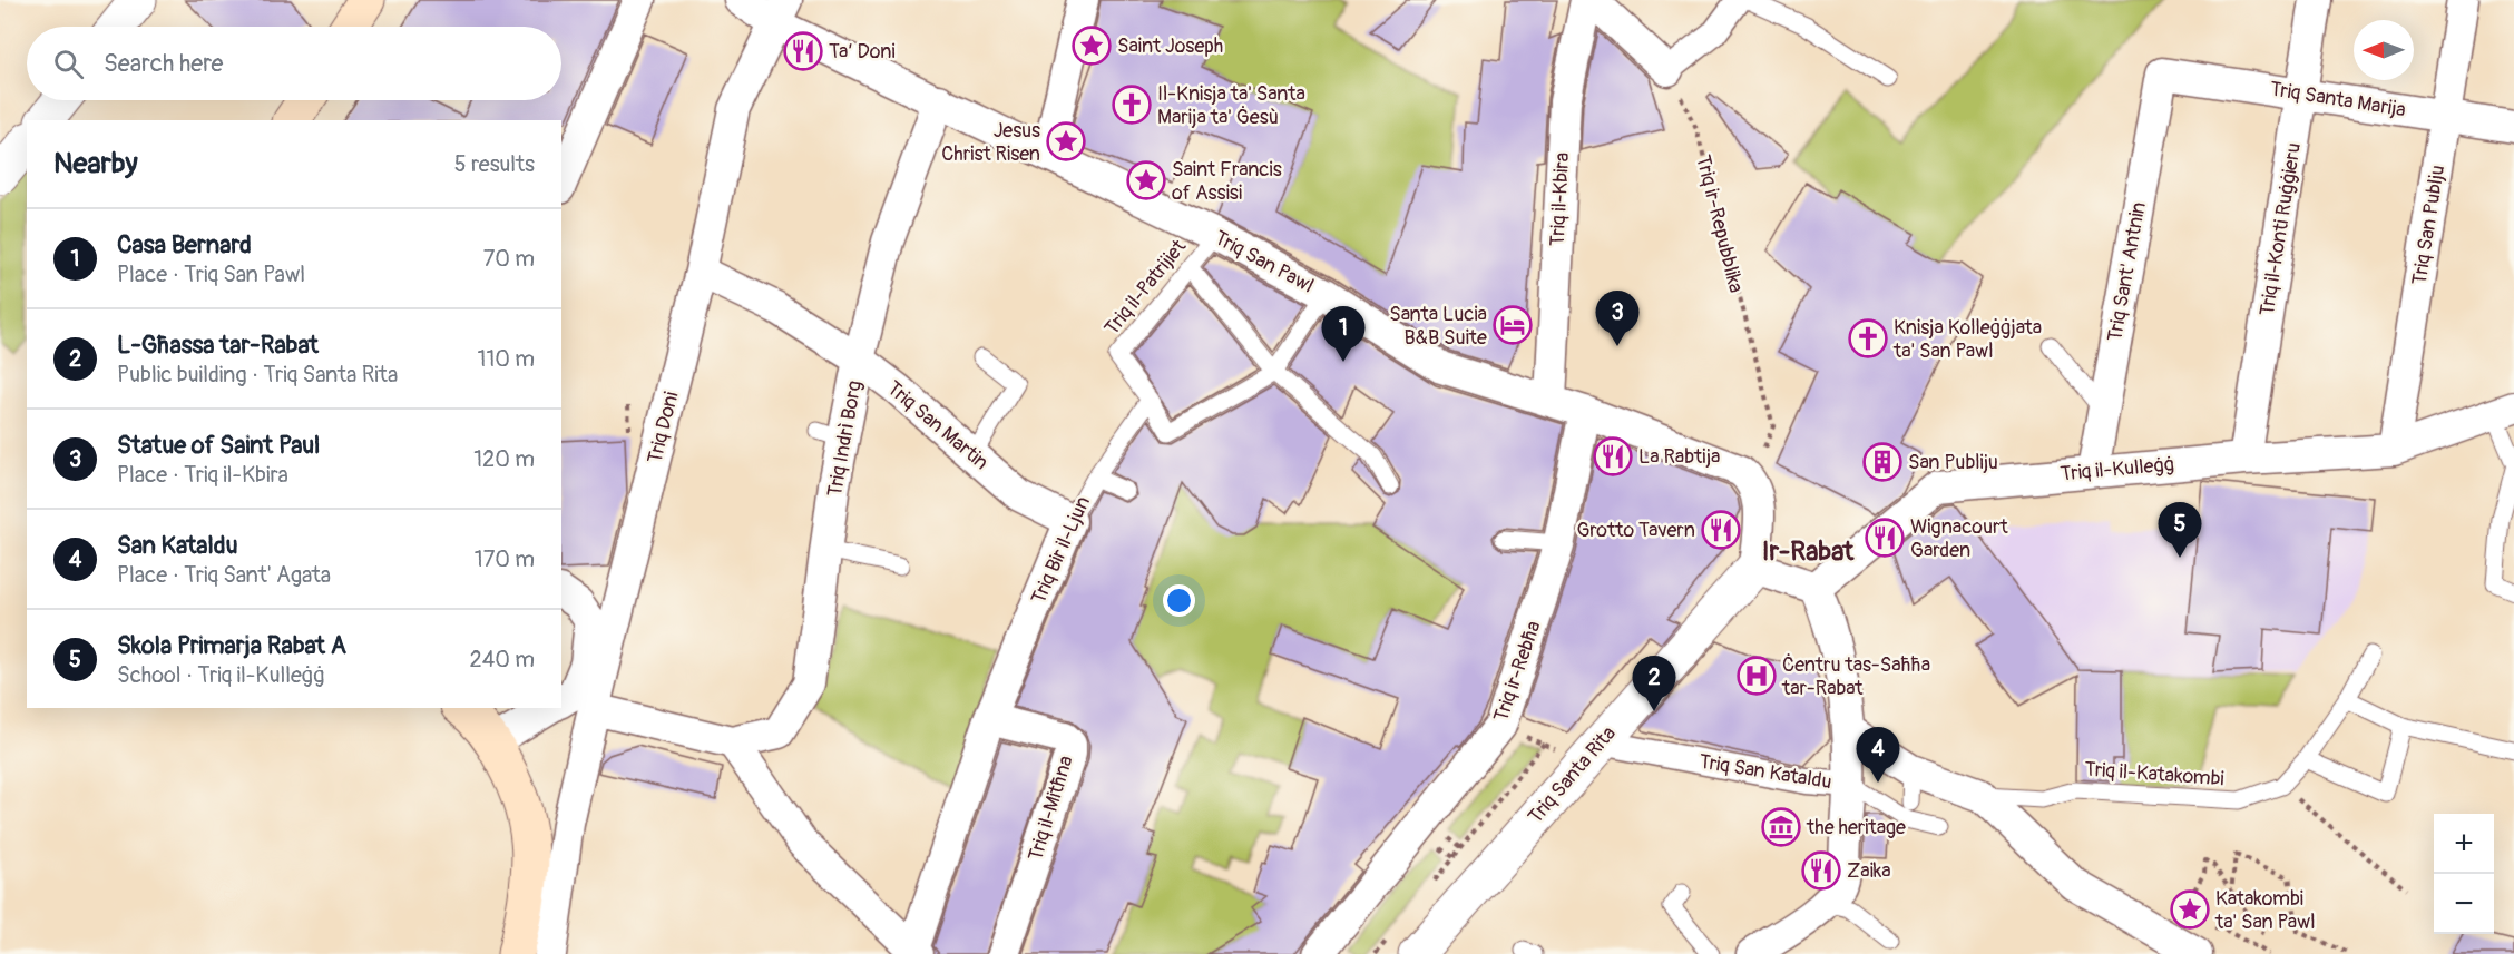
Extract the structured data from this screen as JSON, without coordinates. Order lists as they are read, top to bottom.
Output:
{
  "streets": {
    "street": [
      "Triq Santa Marija",
      "Triq il-Kbira",
      "Triq San Publju",
      "Triq il-Konti Ruġġieru",
      "Triq San Pawl",
      "Triq Sant' Antnin",
      "Triq San Martin",
      "Triq Doni",
      "Triq Indrì Borg",
      "Triq il-Kulleġġ",
      "Triq Bir il-Ljun",
      "Triq ir-Rebħa",
      "Triq San Kataldu",
      "Triq Santa Rita",
      "Triq il-Mitħna"
    ],
    "lane": ["Triq il-Patrijiet", "Triq il-Katakombi"],
    "path": ["Triq ir-Repubblika"]
  },
  "crossings": [
    ["Triq Santa Marija", "Triq San Publju"],
    ["Triq Santa Marija", "Triq il-Konti Ruġġieru"],
    ["Triq Santa Marija", "Triq Sant' Antnin"],
    ["Triq il-Kbira", "Triq San Pawl"],
    ["Triq ir-Repubblika", "Triq San Pawl"],
    ["Triq San Publju", "Triq il-Kulleġġ"],
    ["Triq il-Konti Ruġġieru", "Triq il-Kulleġġ"],
    ["Triq San Pawl", "Triq il-Patrijiet"],
    ["Triq San Pawl", "Triq Doni"],
    ["Triq San Pawl", "Triq Indrì Borg"],
    ["Triq San Pawl", "Triq ir-Rebħa"],
    ["Triq Sant' Antnin", "Triq il-Kulleġġ"],
    ["Triq il-Patrijiet", "Triq Bir il-Ljun"],
    ["Triq San Martin", "Triq Doni"],
    ["Triq San Martin", "Triq Indrì Borg"],
    ["Triq San Martin", "Triq Bir il-Ljun"],
    ["Triq il-Kulleġġ", "Triq San Kataldu"],
    ["Triq Bir il-Ljun", "Triq il-Mitħna"],
    ["Triq San Kataldu", "Triq Santa Rita"]
  ],
  "districts": ["Ir-Rabat"],
  "places": {
    "place": [
      "Saint Joseph",
      "Jesus Christ Risen",
      "Saint Francis of Assisi",
      "Katakombi ta' San Pawl"
    ],
    "restaurant": [
      "Ta’ Doni",
      "La Rabtija",
      "Grotto Tavern",
      "Wignacourt Garden",
      "Zaika"
    ],
    "church": ["Il-Knisja ta' Santa Marija ta' Ġesù", "Knisja Kolleġġjata ta' San Pawl"],
    "hotel": ["Santa Lucia B&B Suite"],
    "building": ["San Publiju"],
    "hospital": ["Ċentru tas-Saħħa tar-Rabat"],
    "museum": ["the heritage"]
  },
  "north": "left",
  "page": {
    "search": "Search here",
    "heading": ["Nearby", "5 results"],
    "list": [
      {
        "mark": "1",
        "name": "Casa Bernard",
        "note": "Place · Triq San Pawl",
        "value": "70 m"
      },
      {
        "mark": "2",
        "name": "L-Għassa tar-Rabat",
        "note": "Public building · Triq Santa Rita",
        "value": "110 m"
      },
      {
        "mark": "3",
        "name": "Statue of Saint Paul",
        "note": "Place · Triq il-Kbira",
        "value": "120 m"
      },
      {
        "mark": "4",
        "name": "San Kataldu",
        "note": "Place · Triq Sant' Agata",
        "value": "170 m"
      },
      {
        "mark": "5",
        "name": "Skola Primarja Rabat A",
        "note": "School · Triq il-Kulleġġ",
        "value": "240 m"
      }
    ],
    "pins": [
      "3",
      "1",
      "5",
      "2",
      "4"
    ],
    "map_buttons": ["+", "−"]
  }
}
